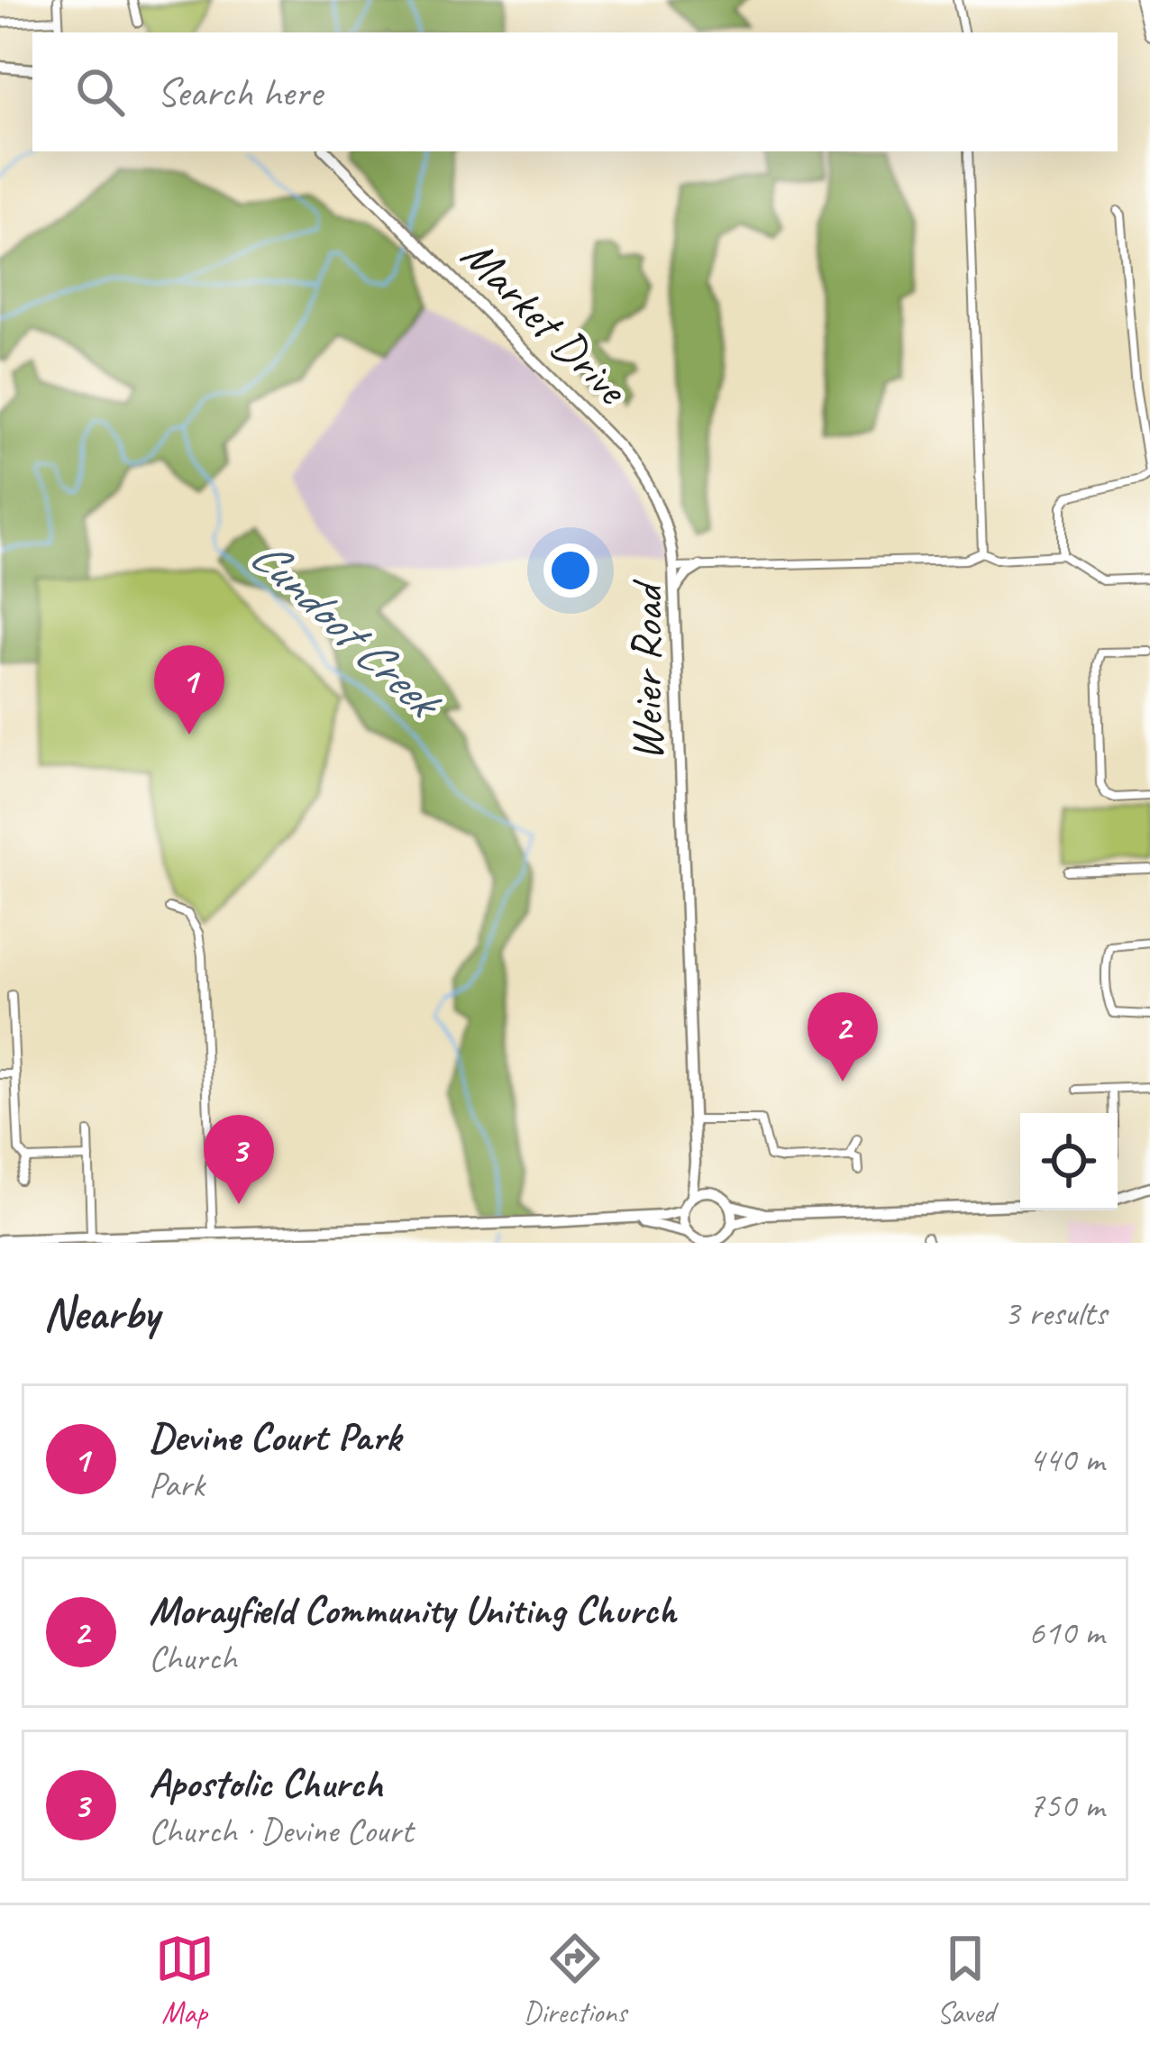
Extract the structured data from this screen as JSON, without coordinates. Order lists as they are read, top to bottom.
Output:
{
  "streets": {
    "main road": ["Market Drive", "Weier Road"]
  },
  "crossings": [
    ["Market Drive", "Weier Road"]
  ],
  "water": ["Cundoot Creek"],
  "page": {
    "search": "Search here",
    "pins": ["1", "2", "3"],
    "heading": ["Nearby", "3 results"],
    "list": [
      {
        "mark": "1",
        "name": "Devine Court Park",
        "note": "Park",
        "value": "440 m"
      },
      {
        "mark": "2",
        "name": "Morayfield Community Uniting Church",
        "note": "Church",
        "value": "610 m"
      },
      {
        "mark": "3",
        "name": "Apostolic Church",
        "note": "Church · Devine Court",
        "value": "750 m"
      }
    ],
    "nav": ["Map", "Directions", "Saved"]
  }
}
